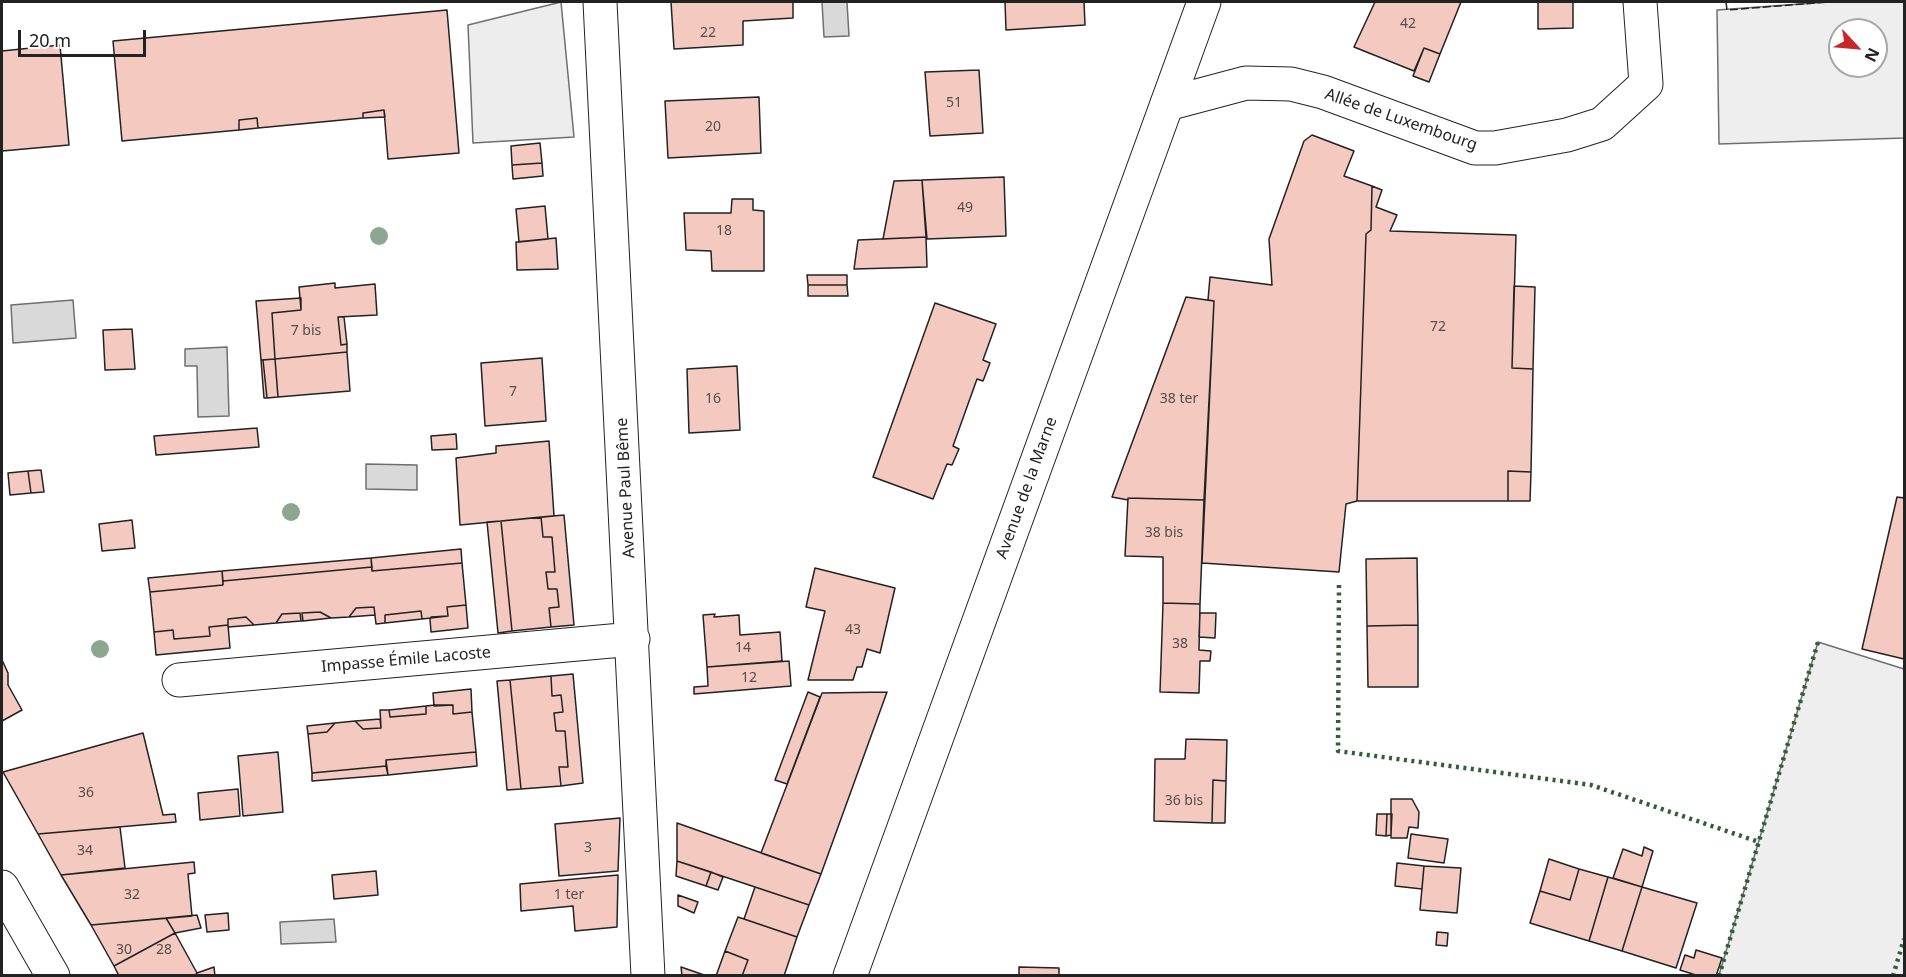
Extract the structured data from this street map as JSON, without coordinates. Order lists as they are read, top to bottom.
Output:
{
  "streets": {
    "street": [
      "Allée de Luxembourg",
      "Avenue Paul Bême",
      "Avenue de la Marne",
      "Impasse Émile Lacoste"
    ]
  },
  "crossings": [
    ["Allée de Luxembourg", "Avenue de la Marne"],
    ["Avenue Paul Bême", "Impasse Émile Lacoste"]
  ],
  "house_numbers": [
    "42",
    "22",
    "51",
    "20",
    "49",
    "18",
    "72",
    "7 bis",
    "7",
    "16",
    "38 ter",
    "38 bis",
    "43",
    "38",
    "14",
    "12",
    "36",
    "36 bis",
    "3",
    "34",
    "32",
    "1 ter",
    "30",
    "28"
  ],
  "scale_bar": "20 m",
  "north": "bottom right"
}
